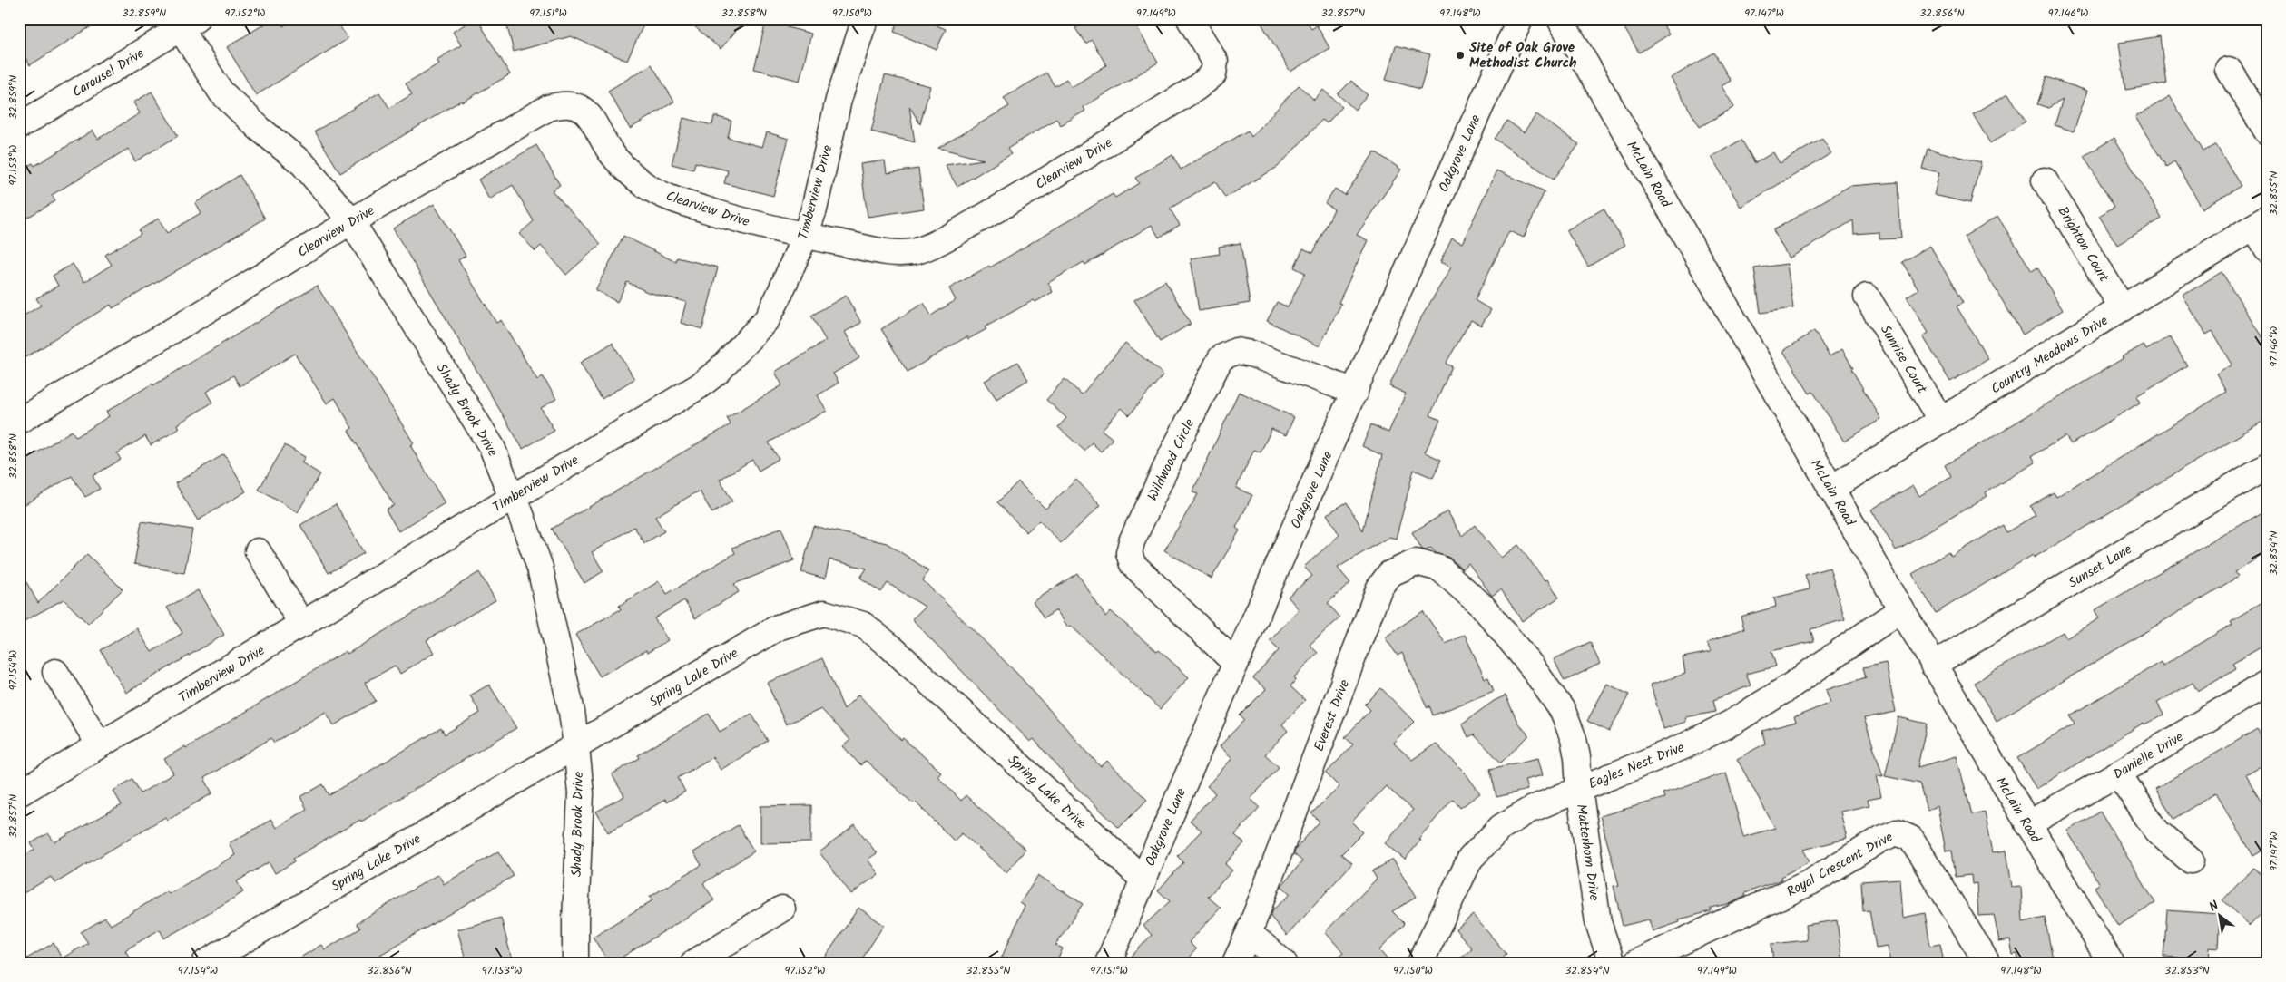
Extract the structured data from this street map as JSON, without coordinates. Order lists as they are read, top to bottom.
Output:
{
  "streets": {
    "street": [
      "Carousel Drive",
      "Oakgrove Lane",
      "Clearview Drive",
      "McLain Road",
      "Timberview Drive",
      "Brighton Court",
      "Country Meadows Drive",
      "Sunrise Court",
      "Shady Brook Drive",
      "Wildwood Circle",
      "Sunset Lane",
      "Spring Lake Drive",
      "Everest Drive",
      "Danielle Drive",
      "Eagles Nest Drive",
      "Matterhorn Drive",
      "Royal Crescent Drive"
    ]
  },
  "crossings": [
    ["Carousel Drive", "Shady Brook Drive"],
    ["Oakgrove Lane", "Wildwood Circle"],
    ["Oakgrove Lane", "Spring Lake Drive"],
    ["Clearview Drive", "Timberview Drive"],
    ["Clearview Drive", "Shady Brook Drive"],
    ["McLain Road", "Country Meadows Drive"],
    ["McLain Road", "Sunset Lane"],
    ["McLain Road", "Danielle Drive"],
    ["McLain Road", "Eagles Nest Drive"],
    ["Timberview Drive", "Shady Brook Drive"],
    ["Brighton Court", "Country Meadows Drive"],
    ["Country Meadows Drive", "Sunrise Court"],
    ["Shady Brook Drive", "Spring Lake Drive"],
    ["Everest Drive", "Matterhorn Drive"],
    ["Eagles Nest Drive", "Matterhorn Drive"]
  ],
  "places": ["Site of Oak Grove Methodist Church"],
  "north": "top left",
  "coordinates": [
    "32.859°N",
    "97.152°W",
    "97.151°W",
    "32.858°N",
    "97.150°W",
    "97.149°W",
    "32.857°N",
    "97.148°W",
    "97.147°W",
    "32.856°N",
    "97.146°W",
    "97.153°W",
    "32.855°N",
    "32.854°N",
    "97.154°W",
    "32.853°N"
  ]
}
